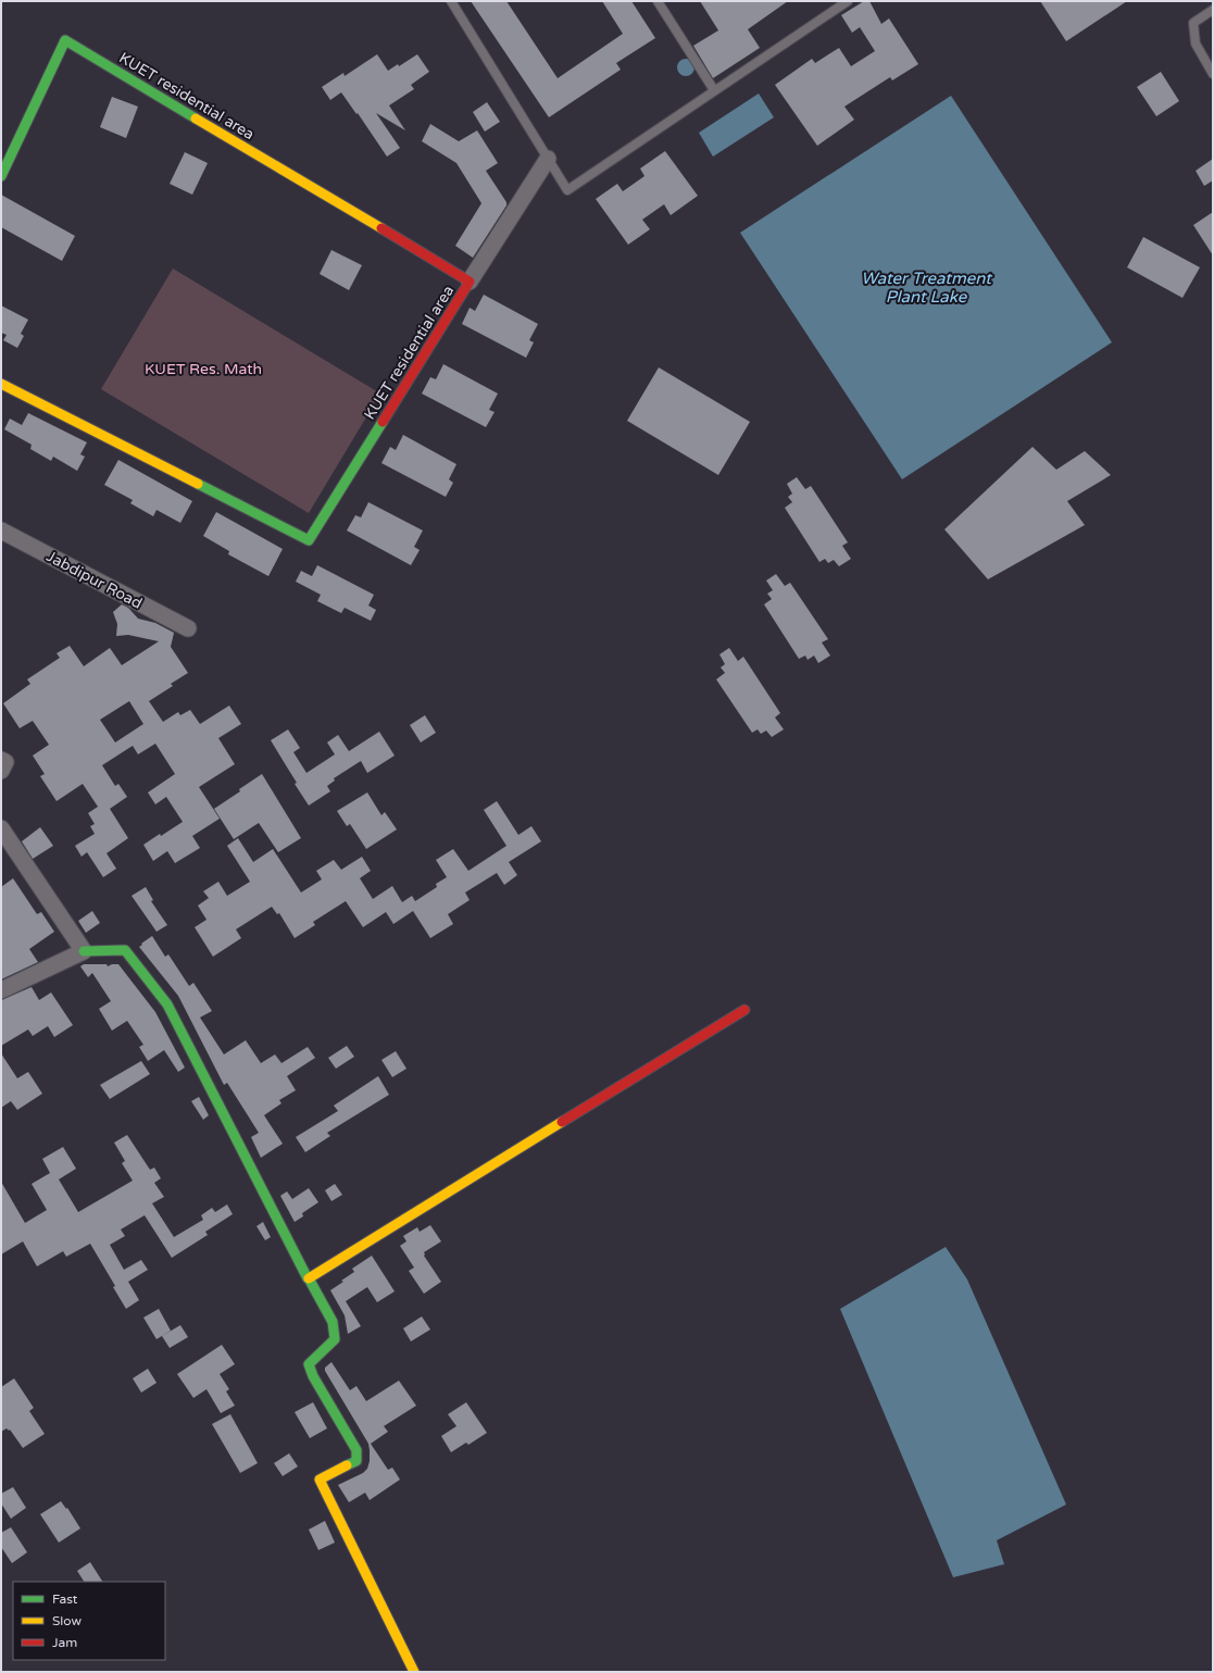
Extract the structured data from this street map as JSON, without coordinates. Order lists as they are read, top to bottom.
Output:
{
  "streets": {
    "street": ["KUET residential area", "Jabdipur Road"]
  },
  "water": ["Water Treatment Plant Lake"],
  "parks": ["KUET Res. Math"],
  "legend": ["Fast", "Slow", "Jam"]
}
